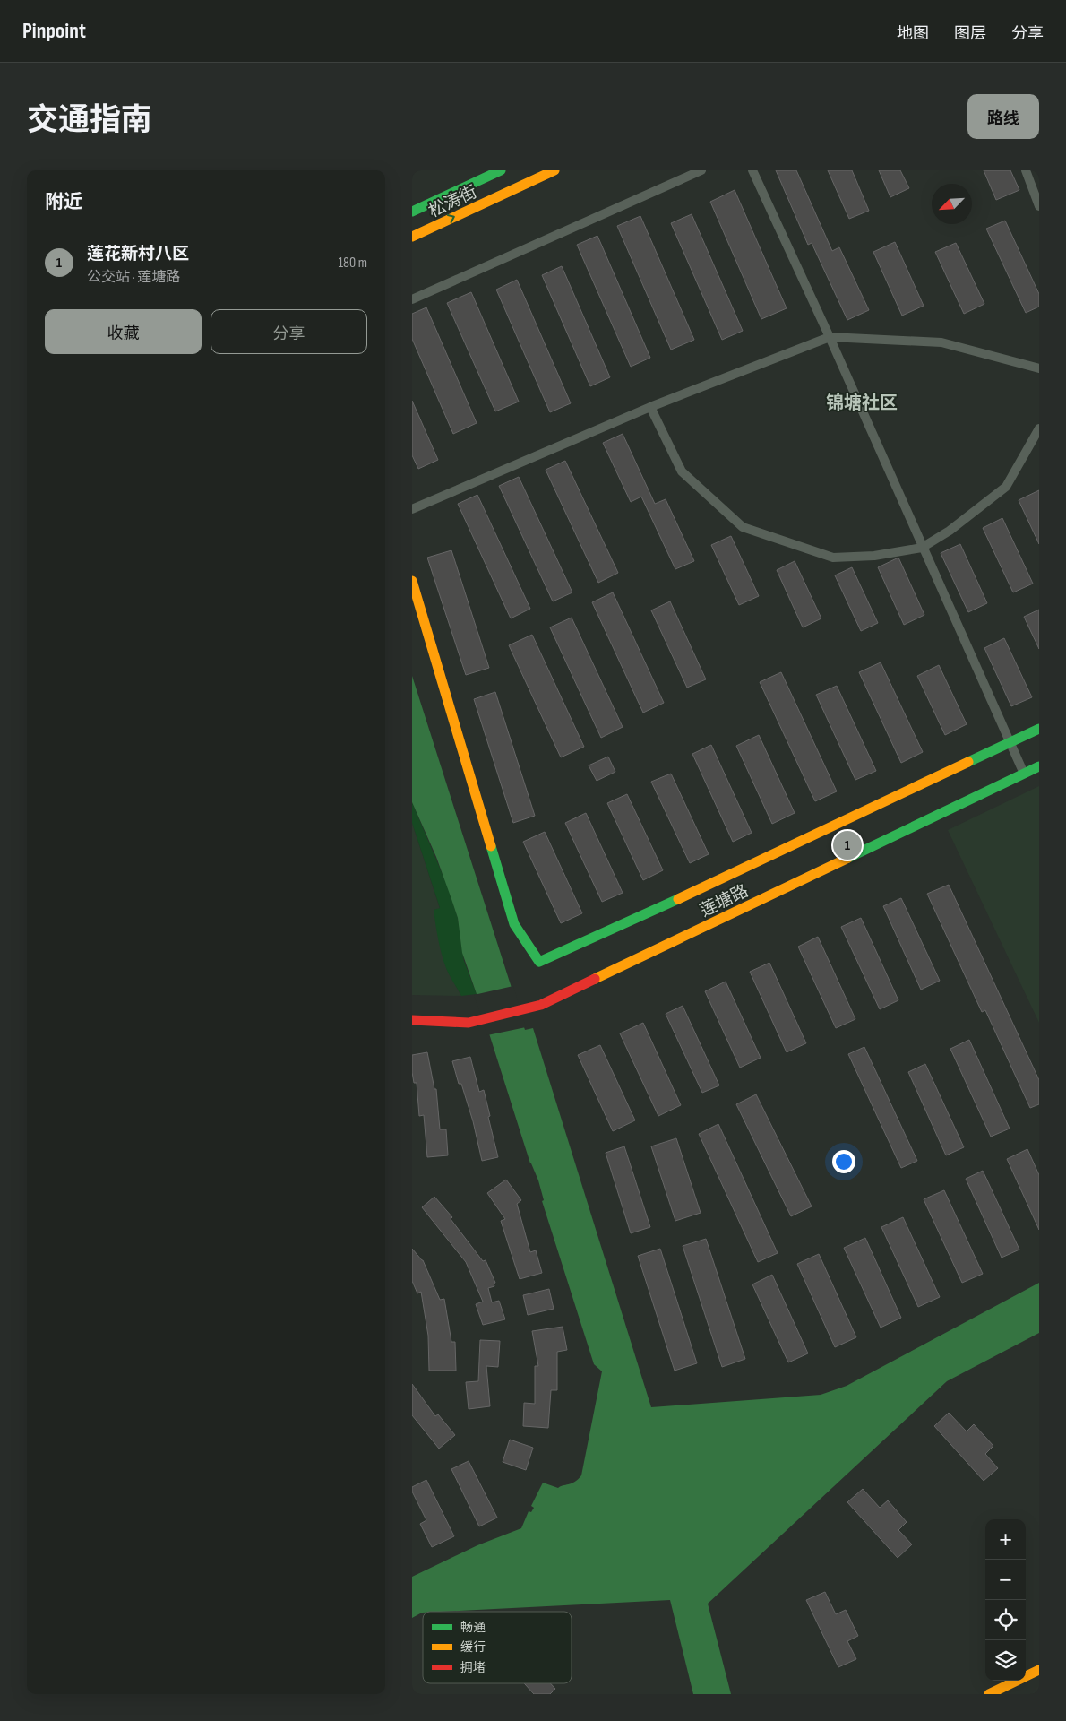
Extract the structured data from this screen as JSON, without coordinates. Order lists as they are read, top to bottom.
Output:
{
  "streets": {
    "street": ["松涛街", "莲塘路"]
  },
  "districts": ["锦塘社区"],
  "legend": ["畅通", "缓行", "拥堵"],
  "north": "bottom left",
  "page": {
    "header": "Pinpoint",
    "nav": ["地图", "图层", "分享"],
    "title": "交通指南",
    "buttons": [
      "路线",
      ["收藏", "分享"]
    ],
    "heading": "附近",
    "list": [
      {
        "mark": "1",
        "name": "莲花新村八区",
        "note": "公交站 · 莲塘路",
        "value": "180 m"
      }
    ],
    "pins": "1",
    "map_buttons": ["+", "−"]
  }
}
